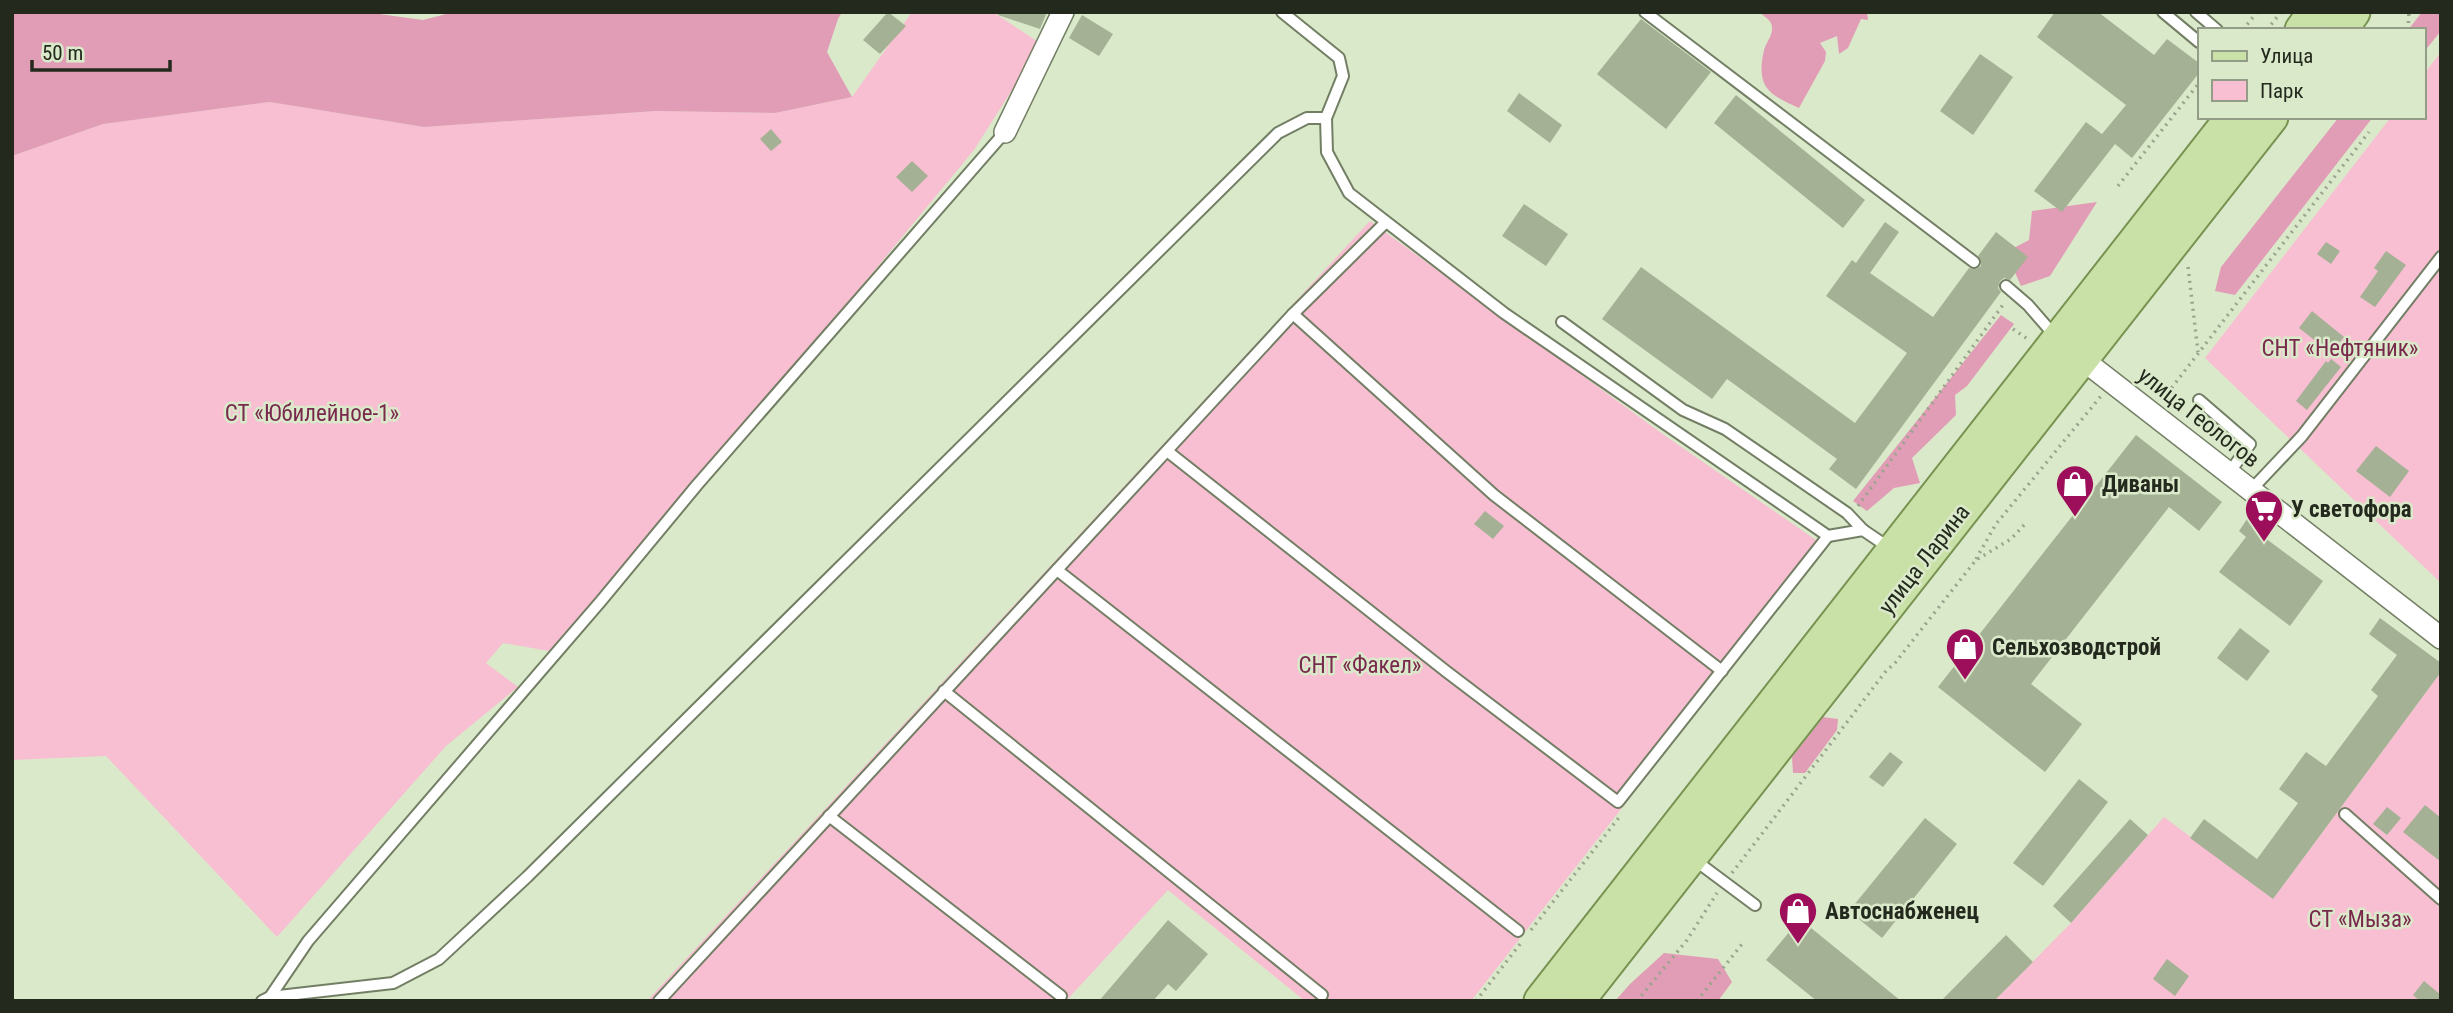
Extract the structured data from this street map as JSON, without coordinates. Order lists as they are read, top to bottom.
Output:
{
  "streets": {
    "main road": ["улица Ларина"],
    "street": ["улица Геологов"]
  },
  "crossings": [
    ["улица Геологов", "улица Ларина"]
  ],
  "parks": [
    "СНТ «Нефтяник»",
    "СТ «Юбилейное-1»",
    "СНТ «Факел»",
    "СТ «Мыза»"
  ],
  "places": {
    "shop": ["Диваны", "Сельхозводстрой", "Автоснабженец"],
    "supermarket": ["У светофора"]
  },
  "legend": ["Улица", "Парк"],
  "scale_bar": "50 m"
}
